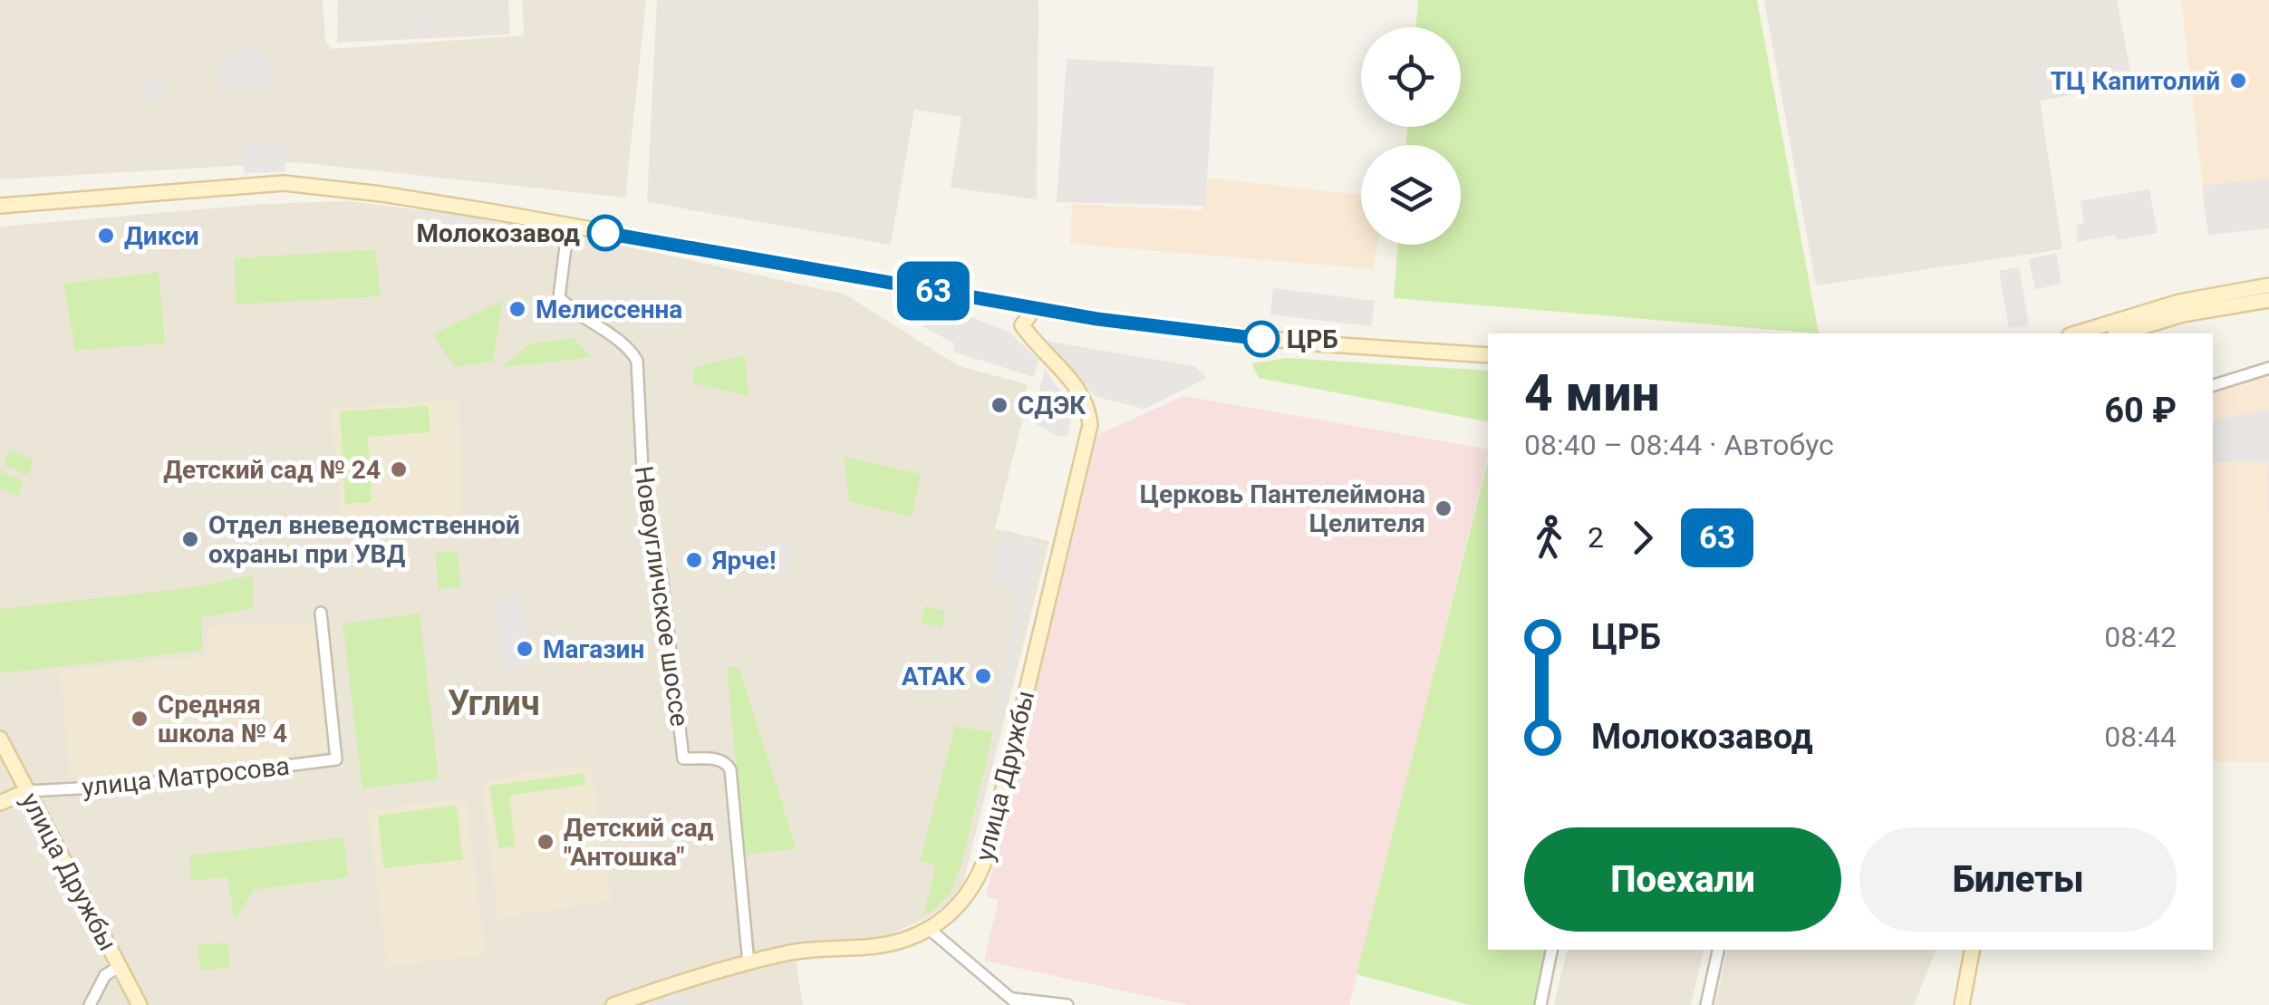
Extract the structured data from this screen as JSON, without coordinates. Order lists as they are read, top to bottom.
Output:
{
  "streets": {
    "main road": ["улица Дружбы", "улица Матросова"],
    "street": ["Новоугличское шоссе"]
  },
  "crossings": [
    ["Новоугличское шоссе", "улица Дружбы"],
    ["улица Дружбы", "улица Матросова"]
  ],
  "districts": ["Углич"],
  "places": [
    "ТЦ Капитолий",
    "Молокозавод",
    "Дикси",
    "Мелиссенна",
    "ЦРБ",
    "СДЭК",
    "Детский сад № 24",
    "Церковь Пантелеймона Целителя",
    "Отдел вневедомственной охраны при УВД",
    "Ярче!",
    "Магазин",
    "АТАК",
    "Средняя школа № 4",
    "Детский сад \"Антошка\""
  ],
  "lines": ["bus line 63"],
  "page": {
    "on_map": "63",
    "heading": ["4 мин", "08:40 – 08:44 · Автобус", "60 ₽"],
    "legs": ["2", "63"],
    "list": [
      {
        "name": "ЦРБ",
        "value": "08:42"
      },
      {
        "name": "Молокозавод",
        "value": "08:44"
      }
    ],
    "buttons": ["Поехали", "Билеты"]
  }
}
